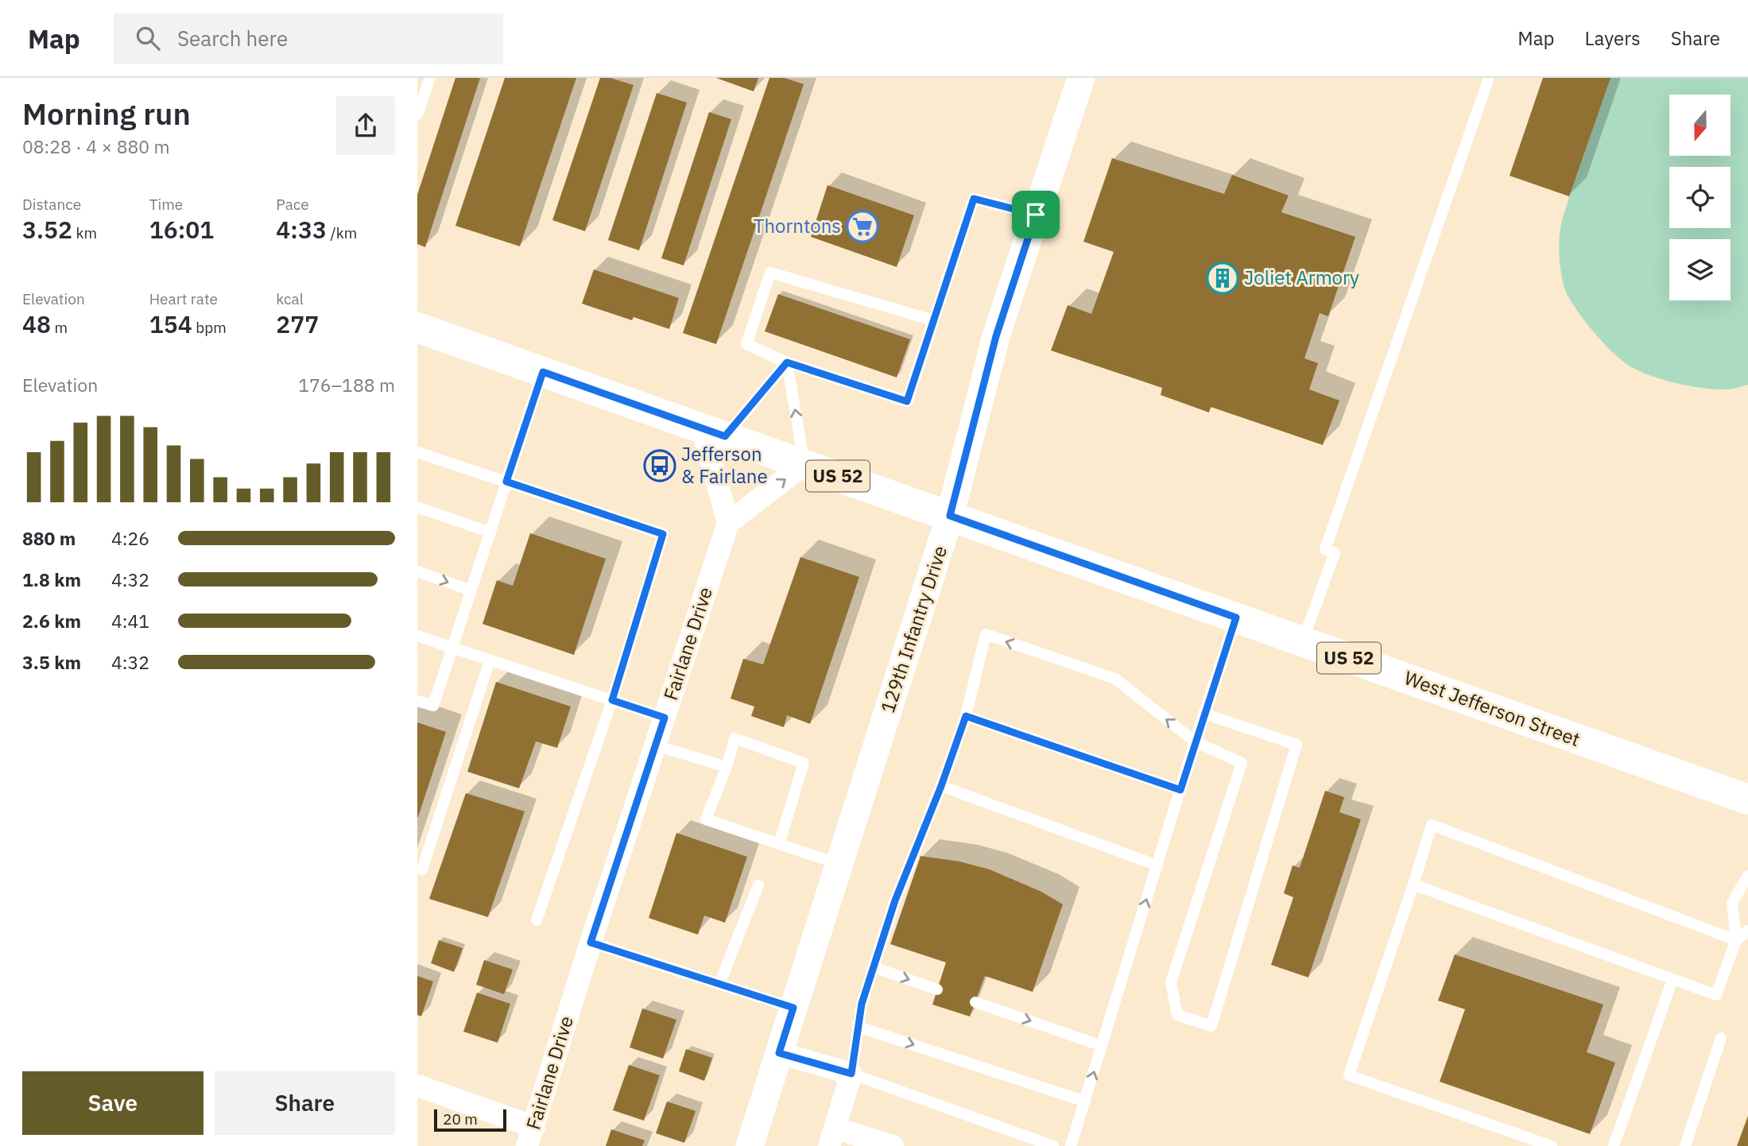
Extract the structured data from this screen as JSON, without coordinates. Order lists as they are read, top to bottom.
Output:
{
  "streets": {
    "main road": ["US 52", "West Jefferson Street"],
    "street": ["129th Infantry Drive", "Fairlane Drive"]
  },
  "crossings": [
    ["129th Infantry Drive", "West Jefferson Street"]
  ],
  "places": {
    "supermarket": ["Thorntons"],
    "building": ["Joliet Armory"],
    "bus stop": ["Jefferson & Fairlane"]
  },
  "scale_bar": "20 m",
  "north": "bottom",
  "page": {
    "header": "Map",
    "search": "Search here",
    "nav": ["Map", "Layers", "Share"],
    "heading": ["Morning run", "08:28 · 4 × 880 m"],
    "stats": [
      ["Distance", "3.52 km"],
      ["Time", "16:01"],
      ["Pace", "4:33 /km"],
      ["Elevation", "48 m"],
      ["Heart rate", "154 bpm"],
      ["kcal", "277"]
    ],
    "chart": ["Elevation", "176–188 m"],
    "list": [
      {
        "name": "880 m",
        "note": "4:26"
      },
      {
        "name": "1.8 km",
        "note": "4:32"
      },
      {
        "name": "2.6 km",
        "note": "4:41"
      },
      {
        "name": "3.5 km",
        "note": "4:32"
      }
    ],
    "buttons": ["Save", "Share"],
    "scale": "20 m"
  }
}
